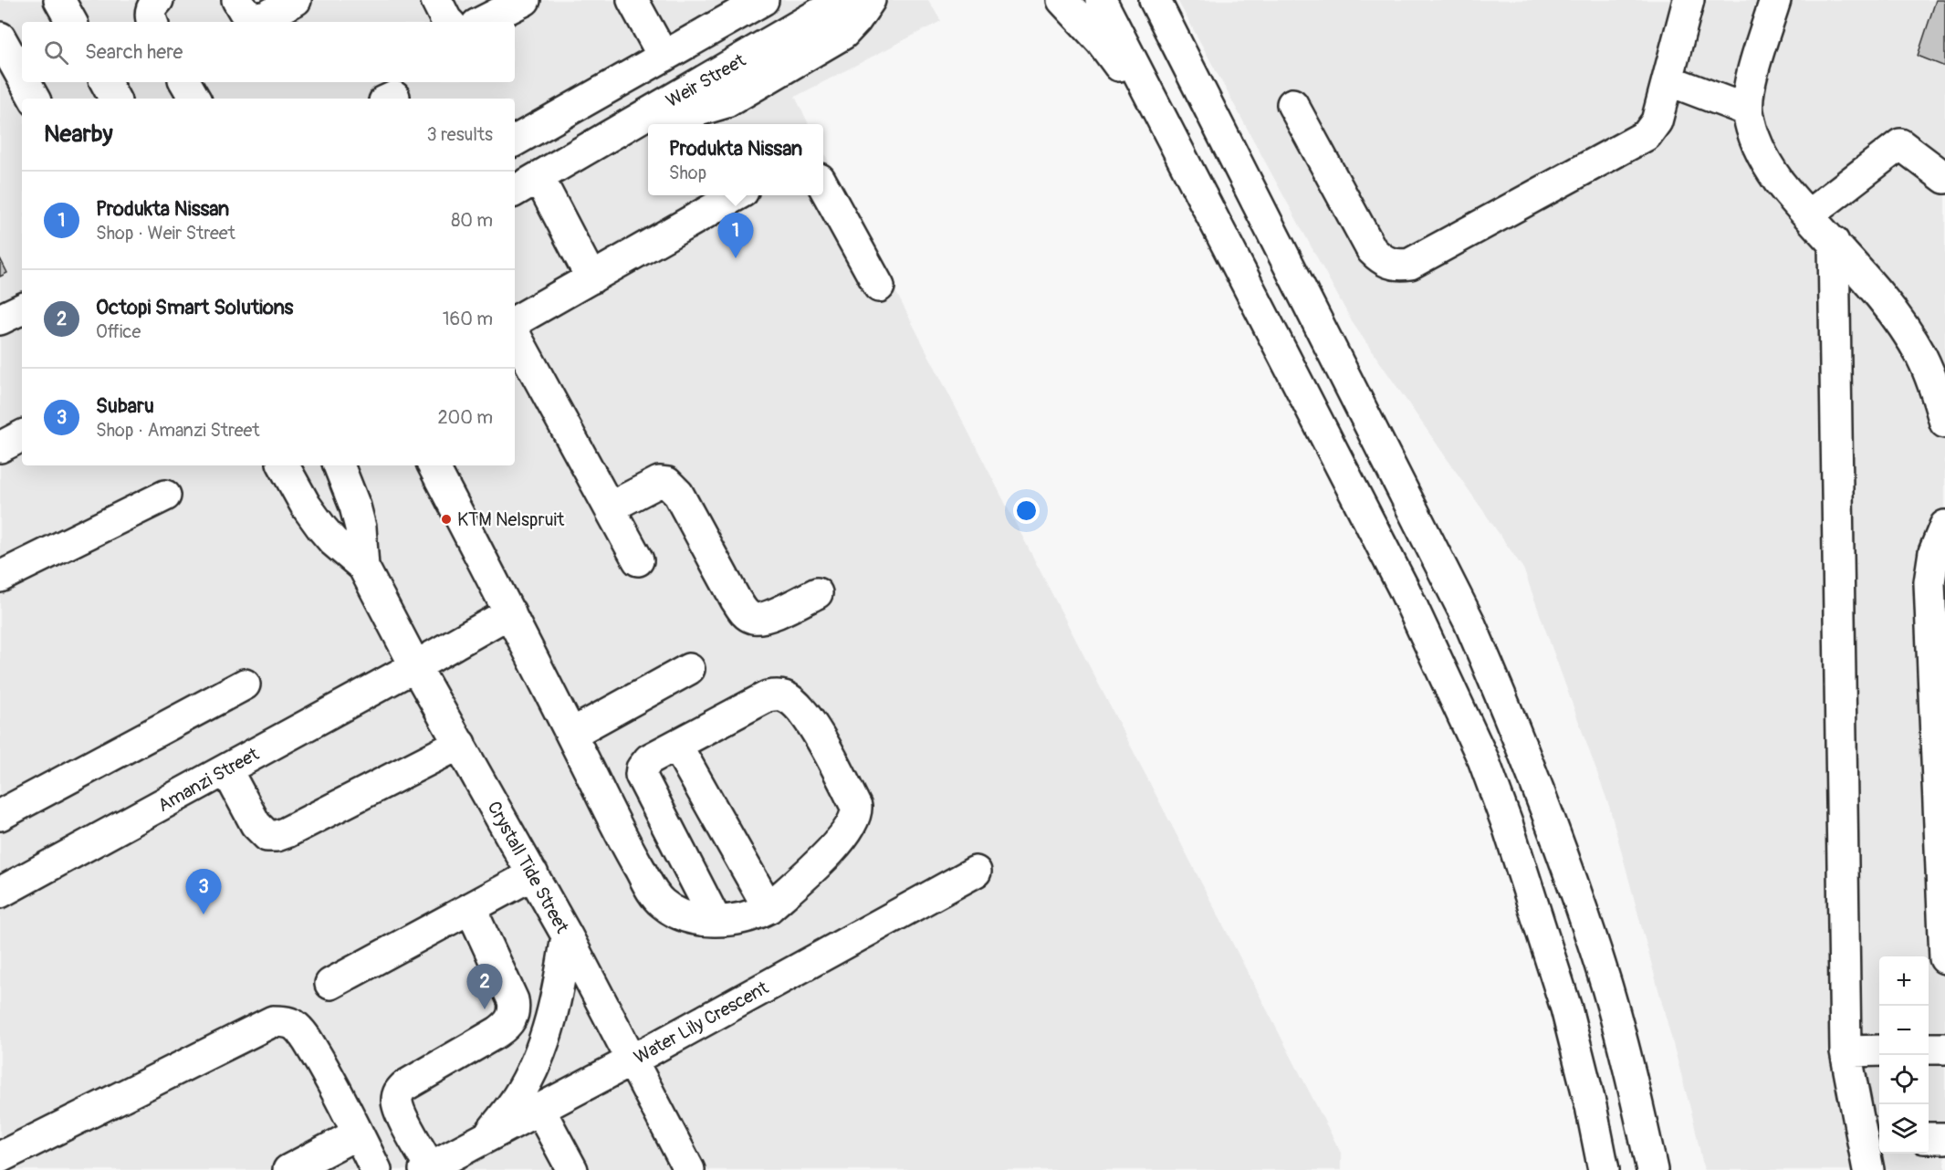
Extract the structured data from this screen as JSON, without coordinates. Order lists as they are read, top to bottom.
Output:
{
  "streets": {
    "main road": [
      "Weir Street",
      "Amanzi Street",
      "Crystall Tide Street",
      "Water Lily Crescent"
    ]
  },
  "crossings": [
    ["Amanzi Street", "Crystall Tide Street"],
    ["Crystall Tide Street", "Water Lily Crescent"]
  ],
  "places": ["KTM Nelspruit"],
  "page": {
    "search": "Search here",
    "heading": ["Nearby", "3 results"],
    "popup": ["Produkta Nissan", "Shop"],
    "list": [
      {
        "mark": "1",
        "name": "Produkta Nissan",
        "note": "Shop · Weir Street",
        "value": "80 m"
      },
      {
        "mark": "2",
        "name": "Octopi Smart Solutions",
        "note": "Office",
        "value": "160 m"
      },
      {
        "mark": "3",
        "name": "Subaru",
        "note": "Shop · Amanzi Street",
        "value": "200 m"
      }
    ],
    "pins": ["1", "3", "2"],
    "map_buttons": ["+", "−"]
  }
}
